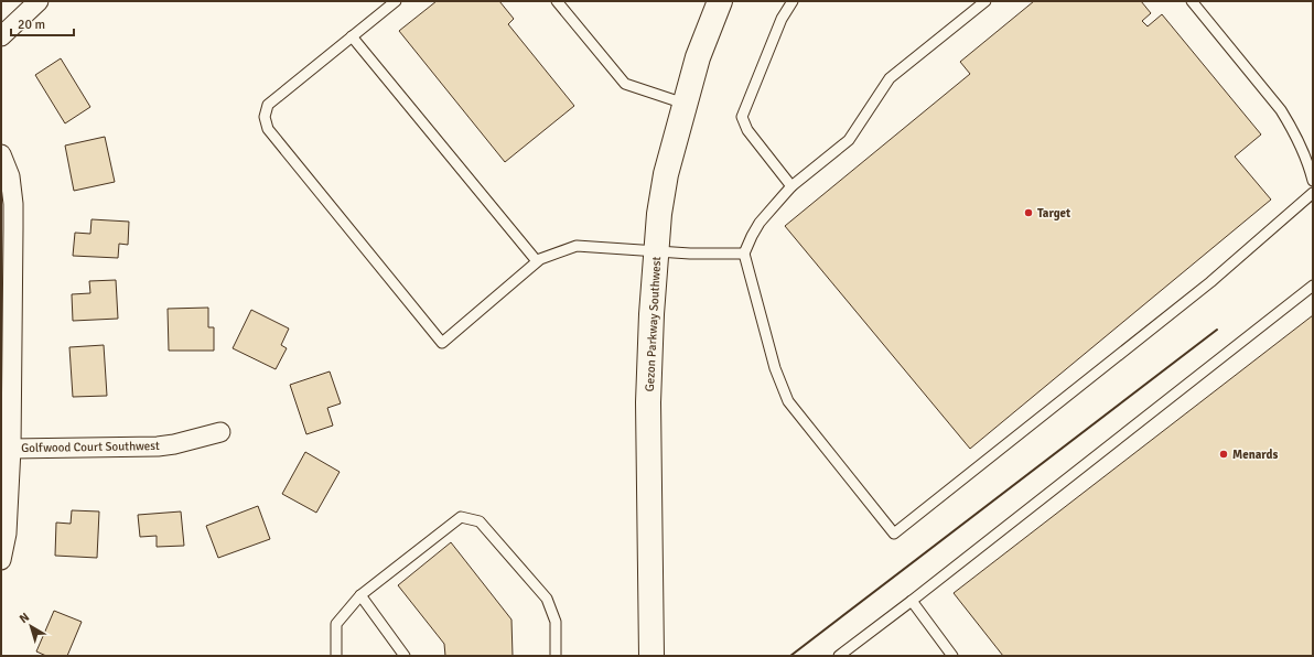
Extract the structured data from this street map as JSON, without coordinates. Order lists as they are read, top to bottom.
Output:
{
  "streets": {
    "main road": ["Gezon Parkway Southwest"],
    "street": ["Golfwood Court Southwest"]
  },
  "places": ["Target", "Menards"],
  "scale_bar": "20 m",
  "north": "top left"
}
